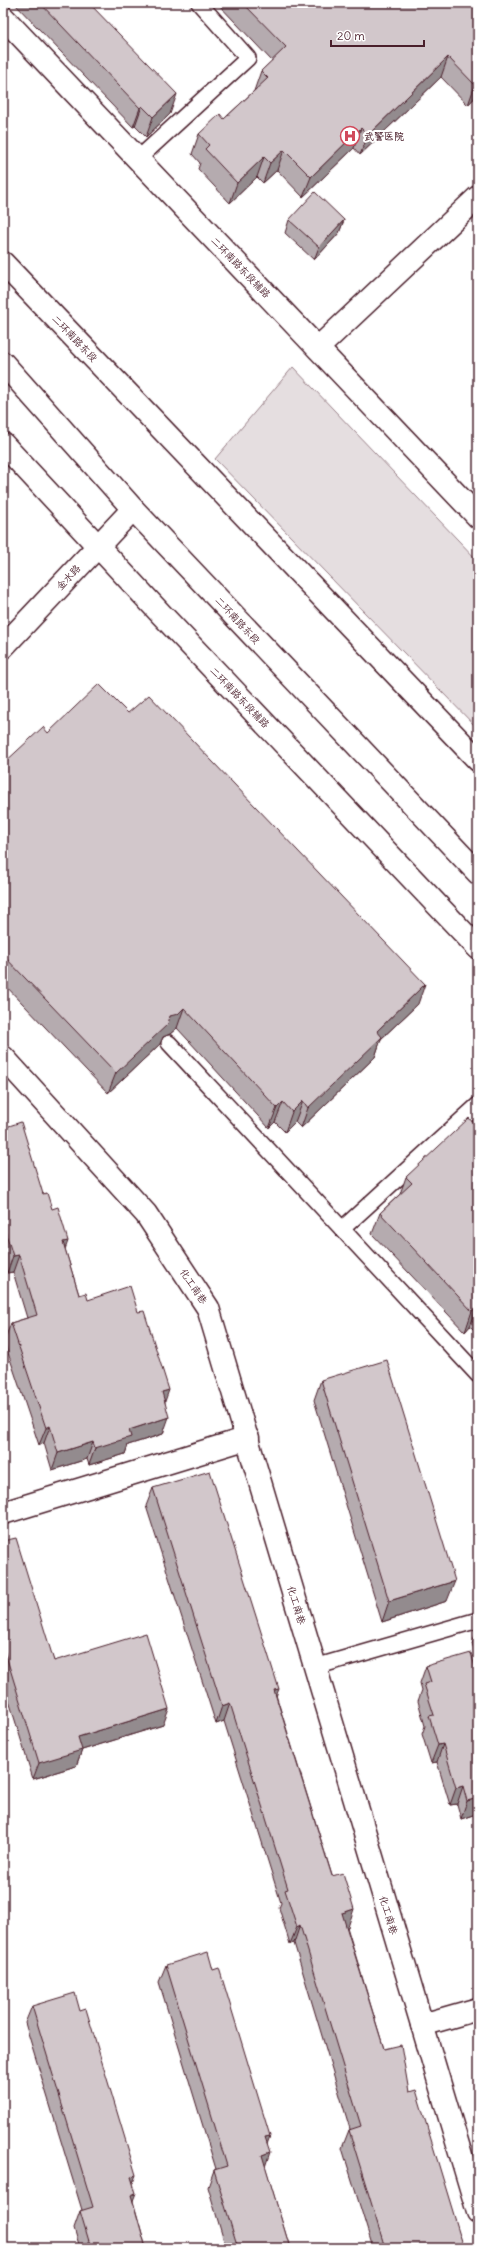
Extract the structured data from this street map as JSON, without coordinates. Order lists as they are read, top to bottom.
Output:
{
  "streets": {
    "main road": [
      "二环南路东段辅路",
      "二环南路东段",
      "金水路",
      "化工南巷"
    ]
  },
  "crossings": [
    ["二环南路东段辅路", "金水路"],
    ["二环南路东段", "金水路"]
  ],
  "places": {
    "hospital": ["武警医院"]
  },
  "scale_bar": "20 m"
}
